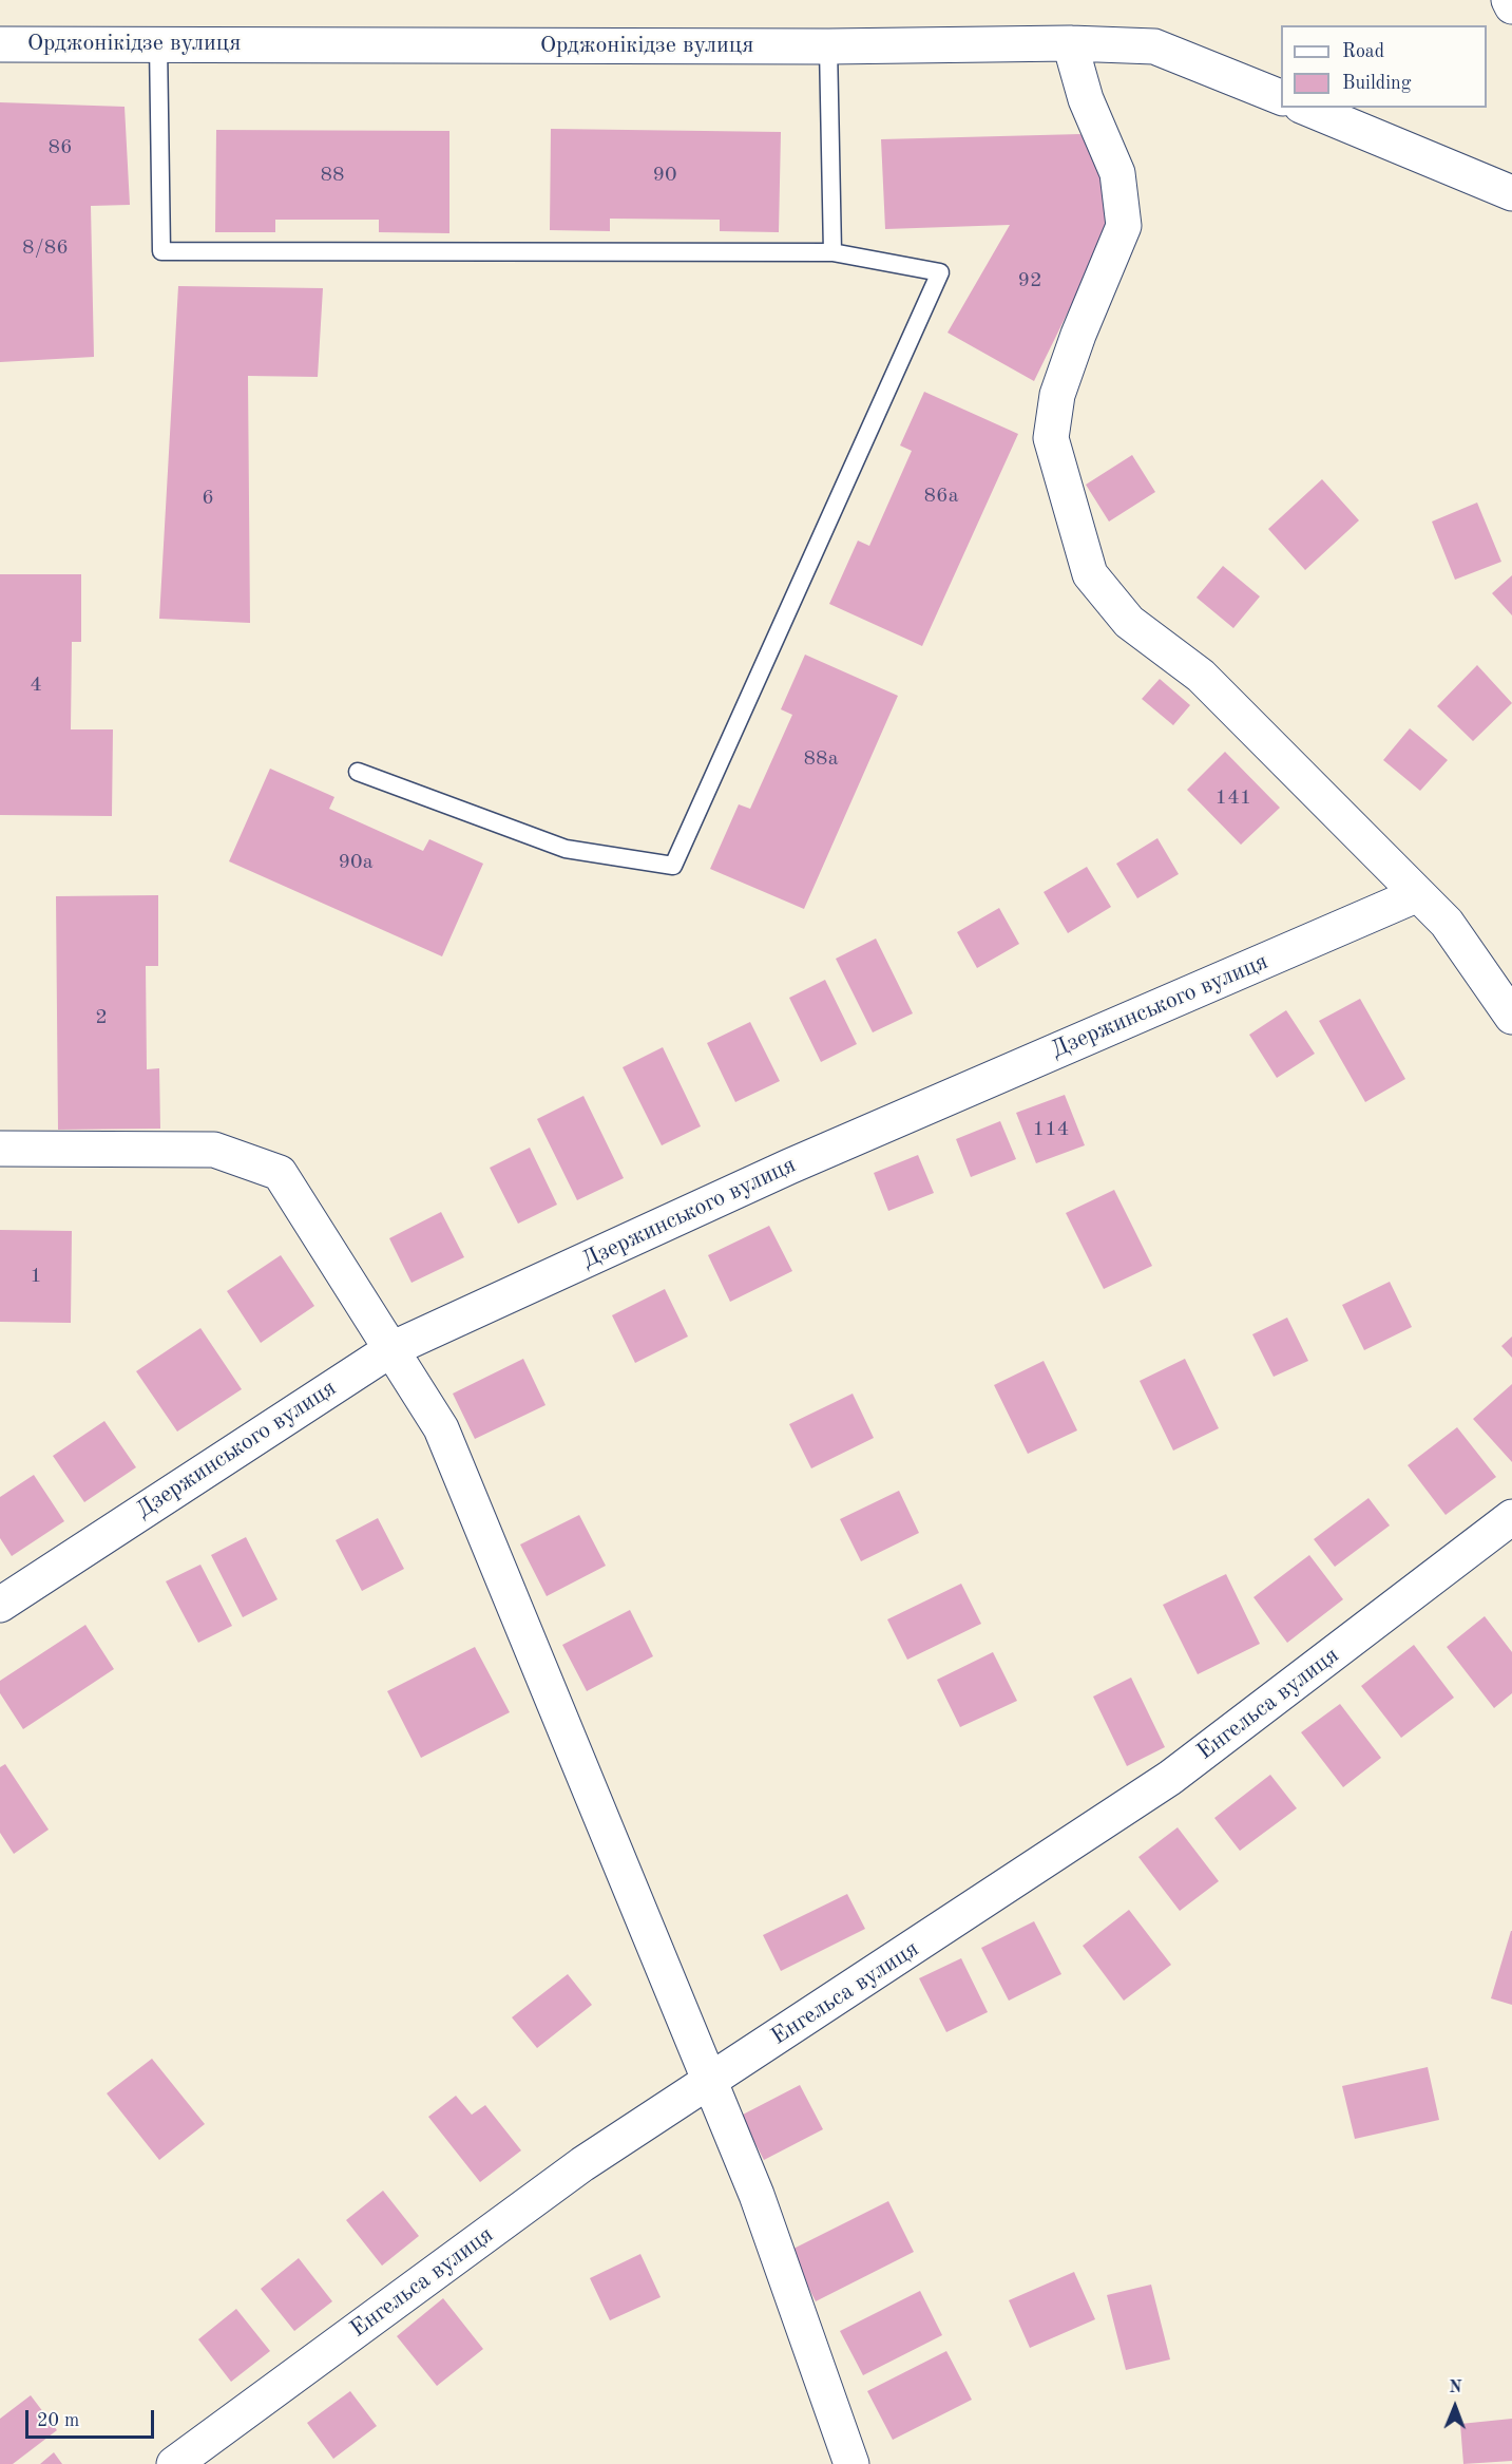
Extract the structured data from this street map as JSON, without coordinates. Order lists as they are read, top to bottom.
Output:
{
  "streets": {
    "street": ["Орджонікідзе вулиця", "Дзержинського вулиця", "Енгельса вулиця"]
  },
  "house_numbers": [
    "86",
    "88",
    "90",
    "8/86",
    "92",
    "86а",
    "6",
    "4",
    "88а",
    "141",
    "90а",
    "2",
    "114",
    "1"
  ],
  "legend": ["Road", "Building"],
  "scale_bar": "20 m",
  "north": "top"
}
